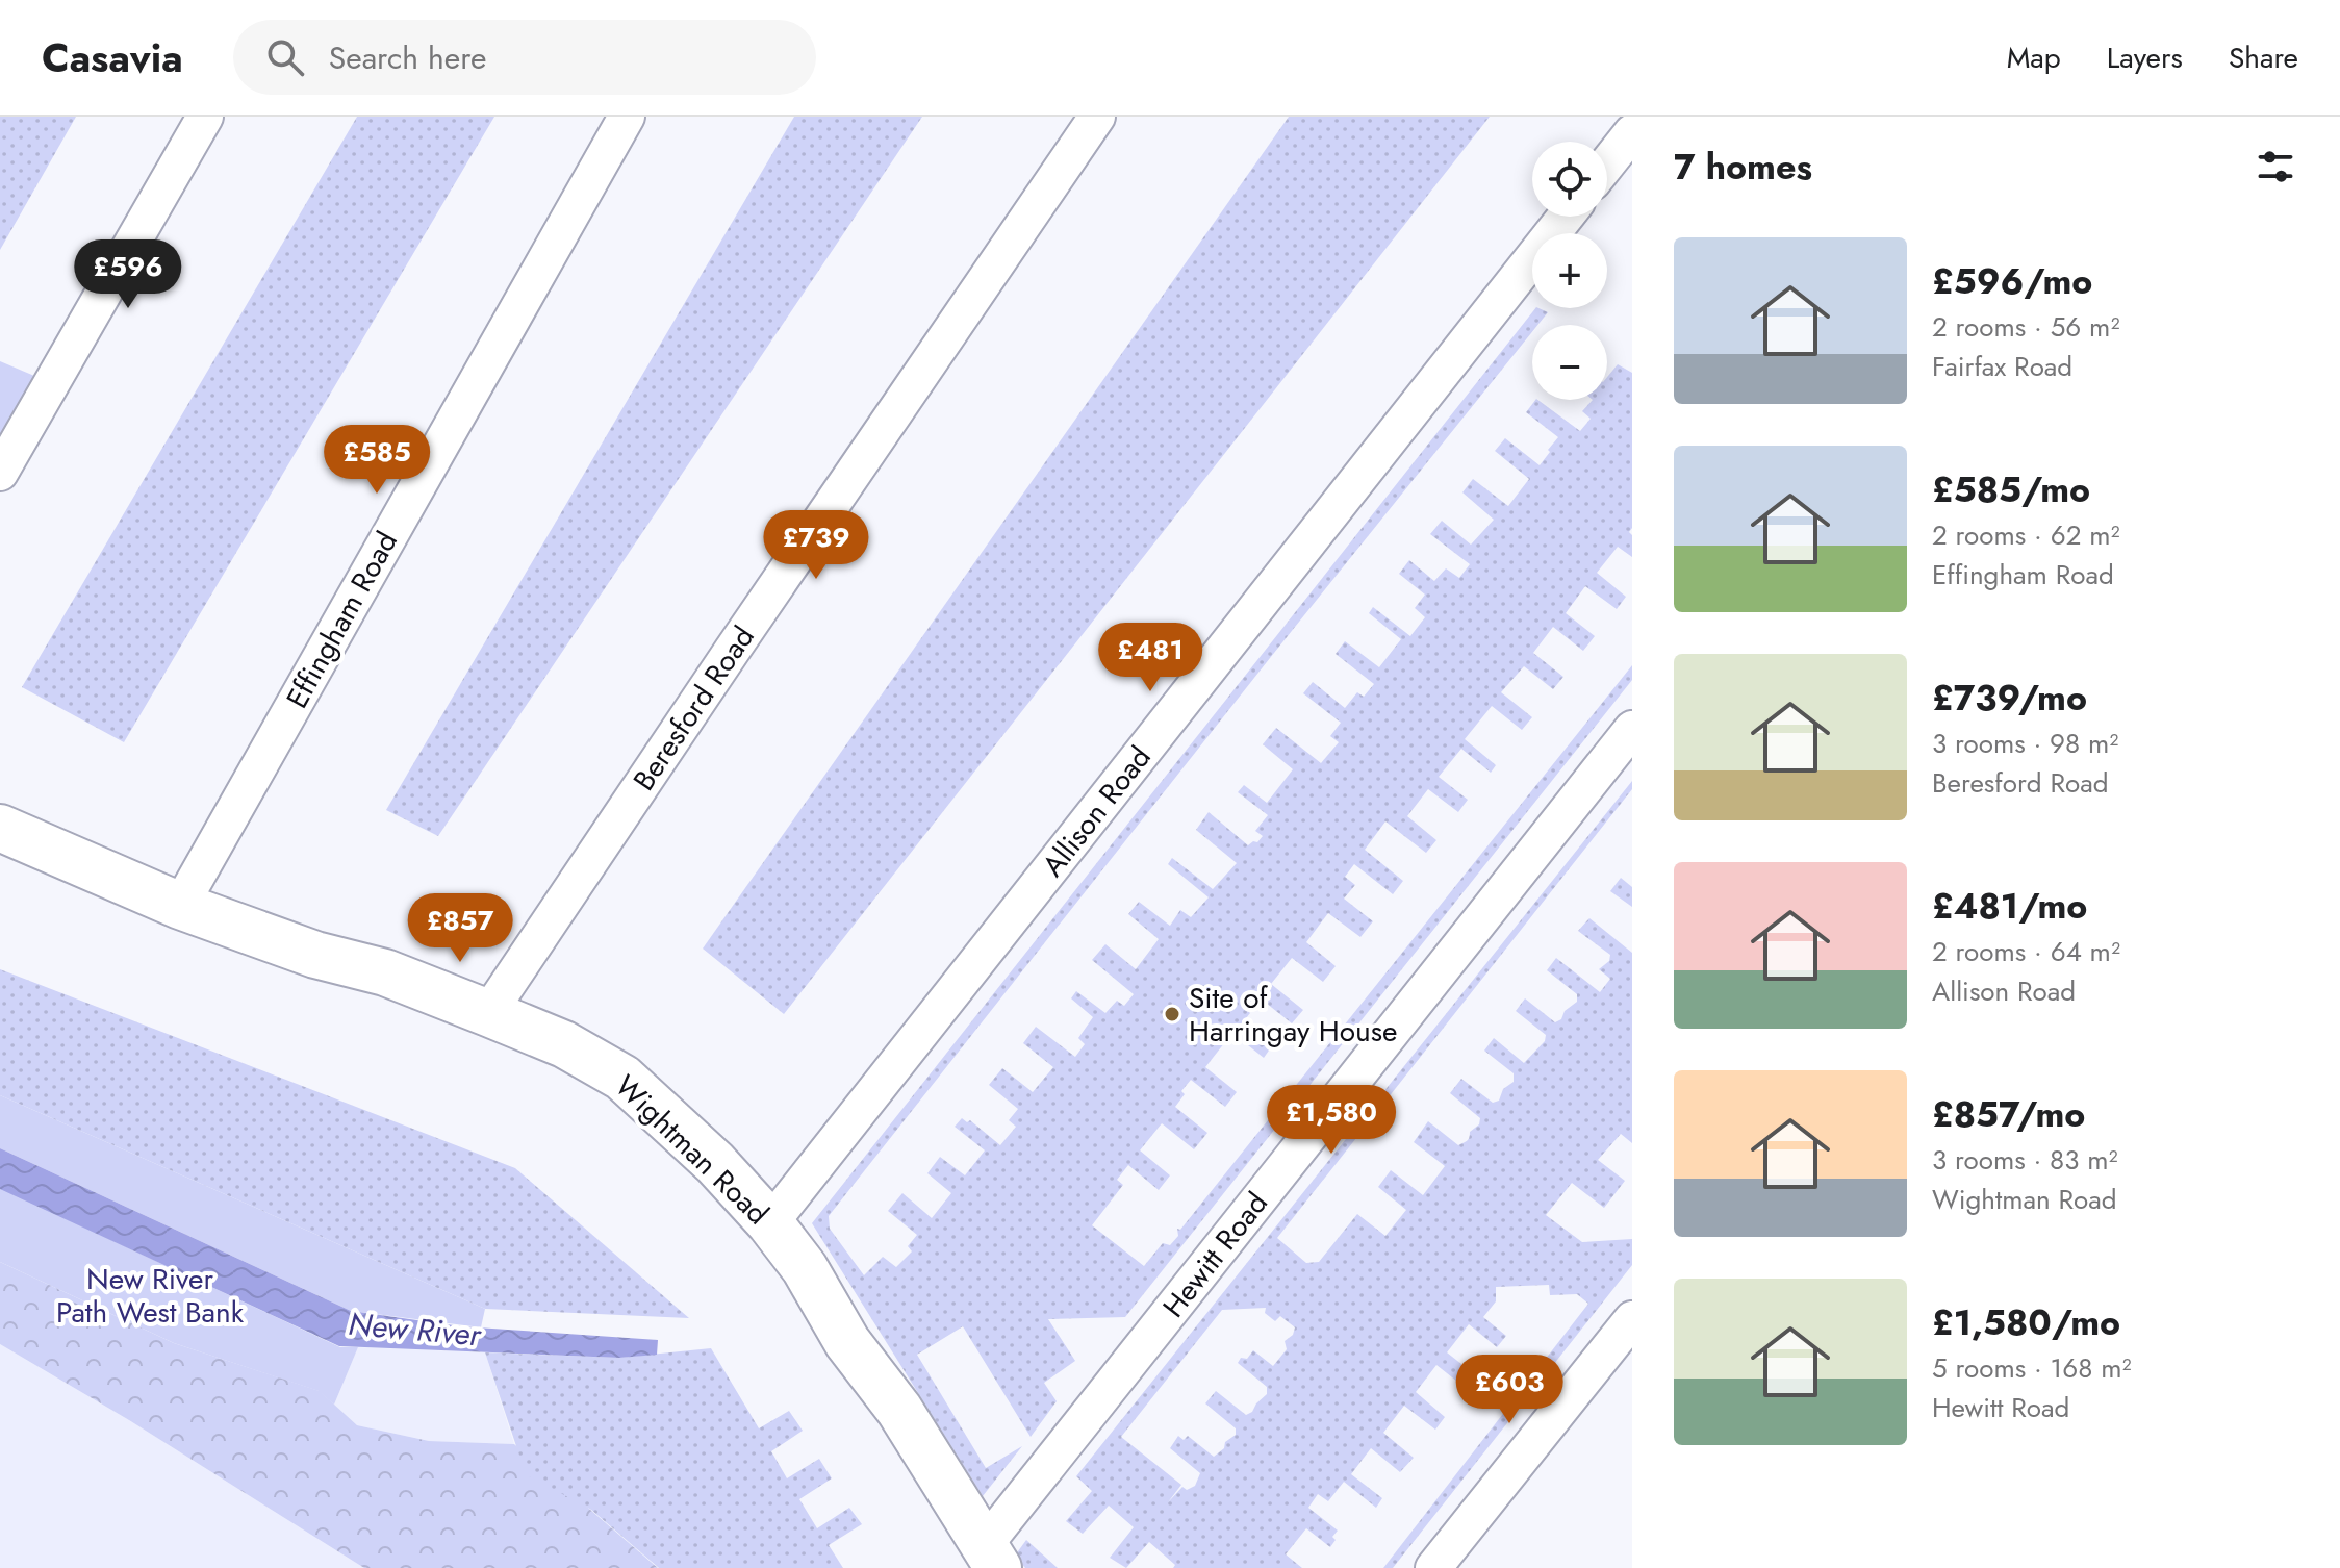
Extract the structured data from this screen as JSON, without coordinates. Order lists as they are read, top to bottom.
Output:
{
  "streets": {
    "main road": ["Wightman Road"],
    "street": [
      "Effingham Road",
      "Beresford Road",
      "Allison Road",
      "Hewitt Road"
    ]
  },
  "crossings": [
    ["Effingham Road", "Wightman Road"],
    ["Beresford Road", "Wightman Road"],
    ["Allison Road", "Wightman Road"],
    ["Wightman Road", "Hewitt Road"]
  ],
  "water": ["New River"],
  "parks": ["New River Path West Bank"],
  "places": ["Site of Harringay House"],
  "page": {
    "header": "Casavia",
    "search": "Search here",
    "nav": ["Map", "Layers", "Share"],
    "heading": "7 homes",
    "map_buttons": ["+", "−"],
    "list": [
      {
        "name": "£596/mo",
        "note": "2 rooms · 56 m² · Fairfax Road"
      },
      {
        "name": "£585/mo",
        "note": "2 rooms · 62 m² · Effingham Road"
      },
      {
        "name": "£739/mo",
        "note": "3 rooms · 98 m² · Beresford Road"
      },
      {
        "name": "£481/mo",
        "note": "2 rooms · 64 m² · Allison Road"
      },
      {
        "name": "£857/mo",
        "note": "3 rooms · 83 m² · Wightman Road"
      },
      {
        "name": "£1,580/mo",
        "note": "5 rooms · 168 m² · Hewitt Road"
      }
    ],
    "price": [
      "£596",
      "£585",
      "£739",
      "£481",
      "£857",
      "£1,580",
      "£603"
    ]
  }
}
